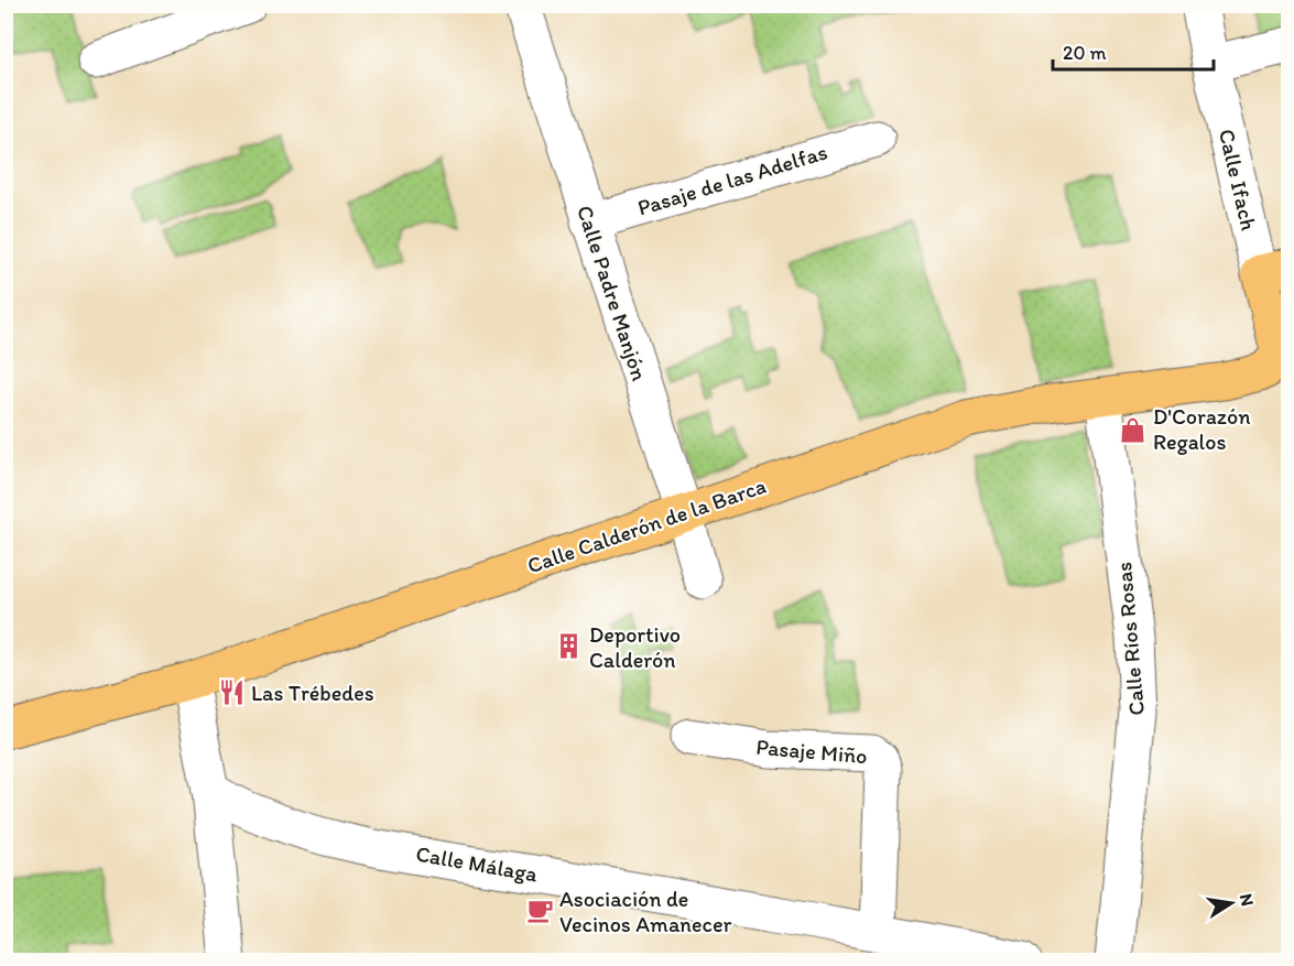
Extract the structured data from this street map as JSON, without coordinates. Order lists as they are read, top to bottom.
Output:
{
  "streets": {
    "main road": ["Calle Ifach", "Calle Calderón de la Barca"],
    "street": [
      "Pasaje de las Adelfas",
      "Calle Padre Manjón",
      "Calle Ríos Rosas",
      "Pasaje Miño",
      "Calle Málaga"
    ]
  },
  "crossings": [
    ["Pasaje de las Adelfas", "Calle Padre Manjón"],
    ["Calle Ifach", "Calle Calderón de la Barca"],
    ["Calle Padre Manjón", "Calle Calderón de la Barca"],
    ["Calle Calderón de la Barca", "Calle Ríos Rosas"],
    ["Pasaje Miño", "Calle Málaga"]
  ],
  "places": {
    "shop": ["D'Corazón Regalos"],
    "building": ["Deportivo Calderón"],
    "restaurant": ["Las Trébedes"],
    "cafe": ["Asociación de Vecinos Amanecer"]
  },
  "scale_bar": "20 m",
  "north": "right"
}
